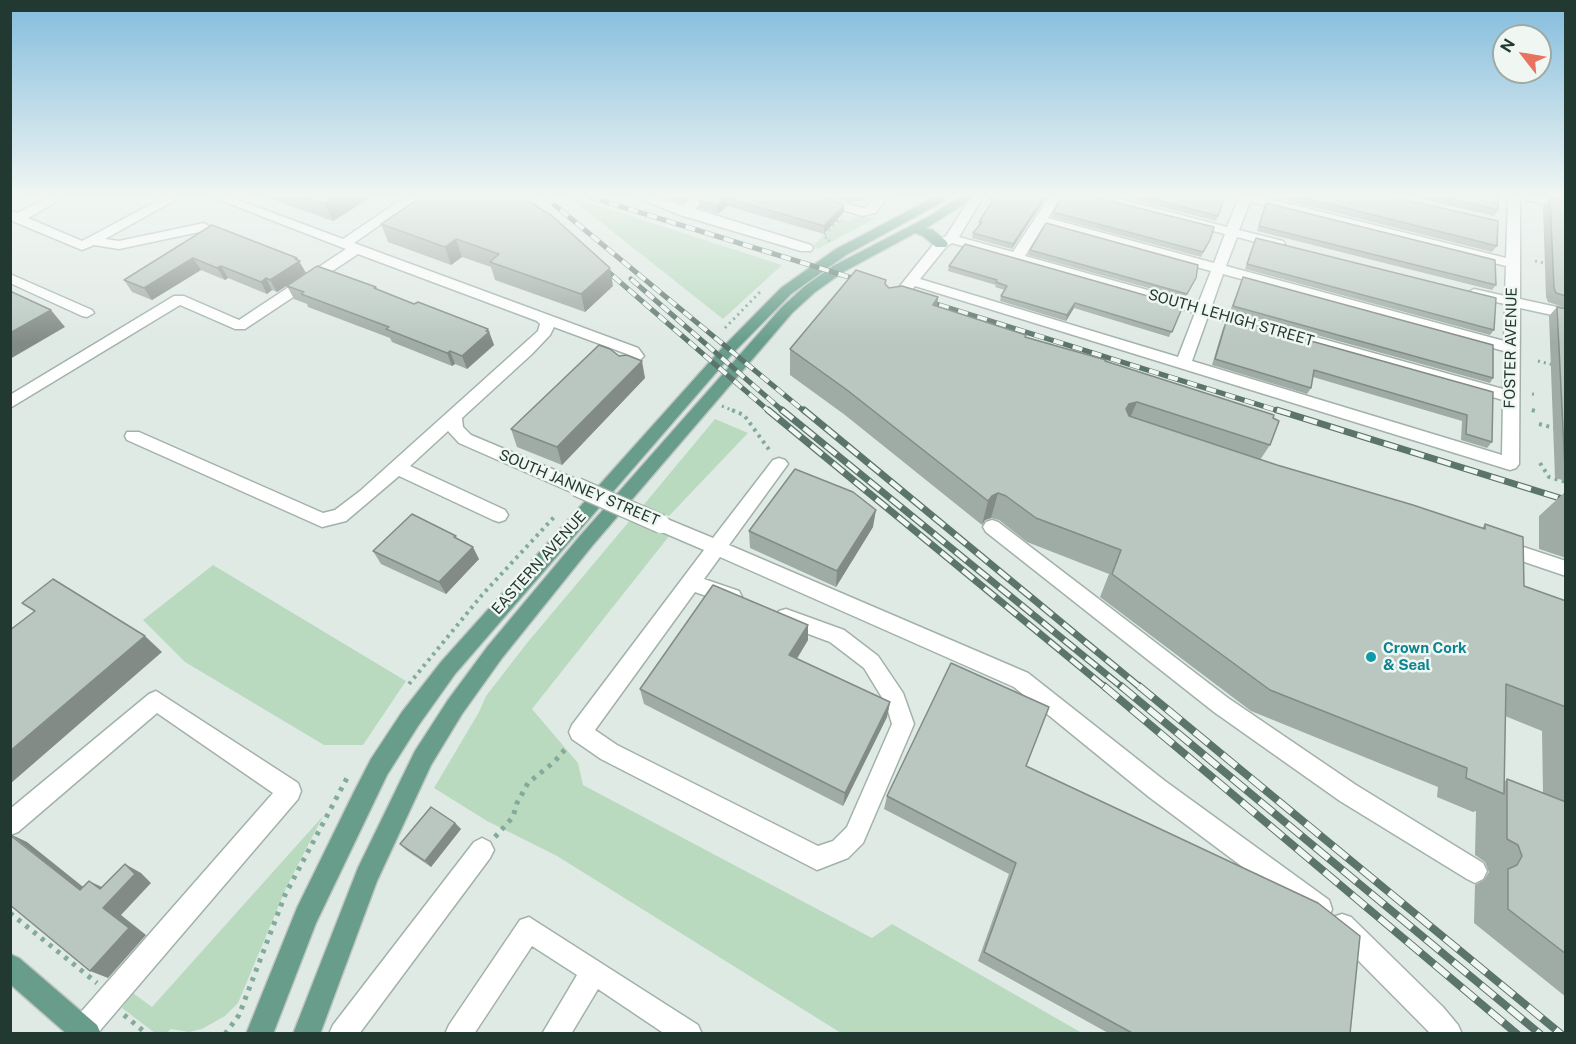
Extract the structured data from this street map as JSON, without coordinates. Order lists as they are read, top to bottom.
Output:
{
  "streets": {
    "main road": ["EASTERN AVENUE"],
    "street": ["SOUTH LEHIGH STREET", "FOSTER AVENUE", "SOUTH JANNEY STREET"]
  },
  "crossings": [
    ["SOUTH LEHIGH STREET", "FOSTER AVENUE"]
  ],
  "places": ["Crown Cork & Seal"],
  "north": "top left"
}
